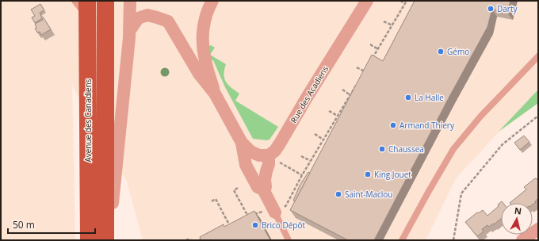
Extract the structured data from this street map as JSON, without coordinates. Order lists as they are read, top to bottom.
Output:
{
  "streets": {
    "main road": ["Avenue des Canadiens"],
    "street": ["Rue des Acadiens"]
  },
  "places": [
    "Darty",
    "Gémo",
    "La Halle",
    "Armand Thiery",
    "Chaussea",
    "King Jouet",
    "Saint-Maclou",
    "Brico Dépôt"
  ],
  "scale_bar": "50 m",
  "north": "top"
}
